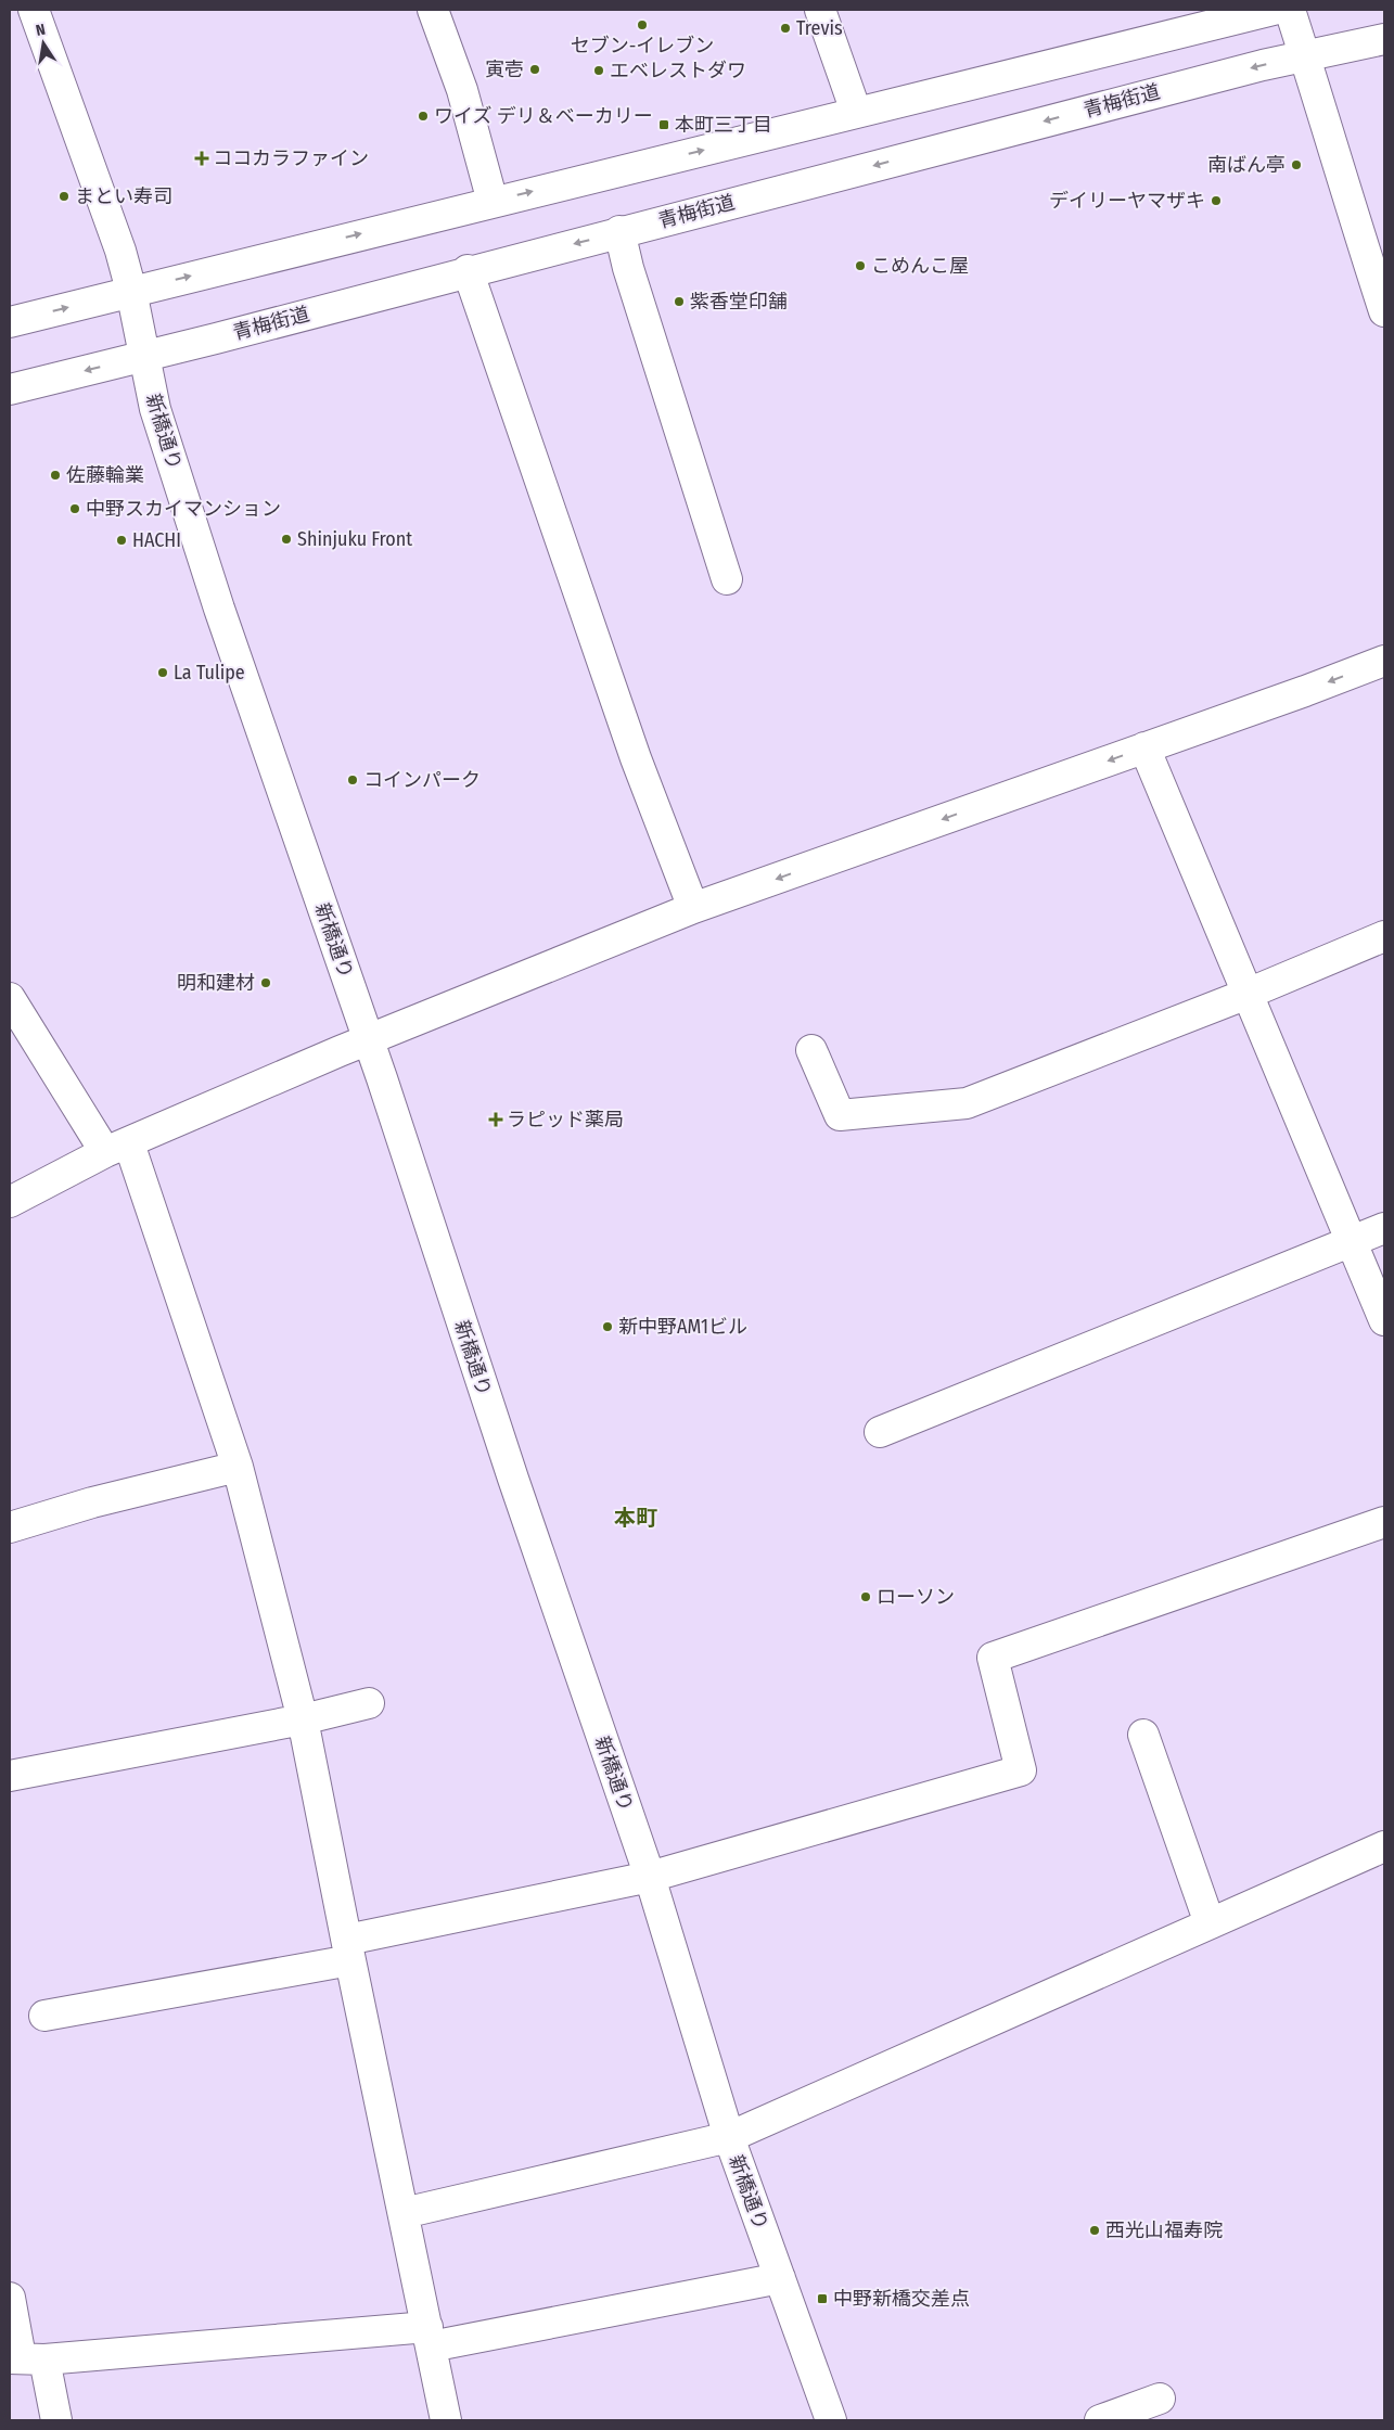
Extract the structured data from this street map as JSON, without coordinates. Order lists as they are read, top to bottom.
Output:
{
  "streets": {
    "street": ["青梅街道", "新橋通り"]
  },
  "crossings": [
    ["青梅街道", "新橋通り"]
  ],
  "districts": ["本町"],
  "places": {
    "other": [
      "セブン-イレブン",
      "Trevis",
      "寅壱",
      "エベレストダワ",
      "ワイズ デリ＆ベーカリー",
      "南ばん亭",
      "まとい寿司",
      "デイリーヤマザキ",
      "こめんこ屋",
      "紫香堂印舗",
      "佐藤輪業",
      "中野スカイマンション",
      "Shinjuku Front",
      "HACHI",
      "La Tulipe",
      "コインパーク",
      "明和建材",
      "新中野AM1ビル",
      "ローソン",
      "西光山福寿院"
    ],
    "transit": ["本町三丁目", "中野新橋交差点"],
    "health": ["ココカラファイン", "ラピッド薬局"]
  },
  "north": "top"
}
